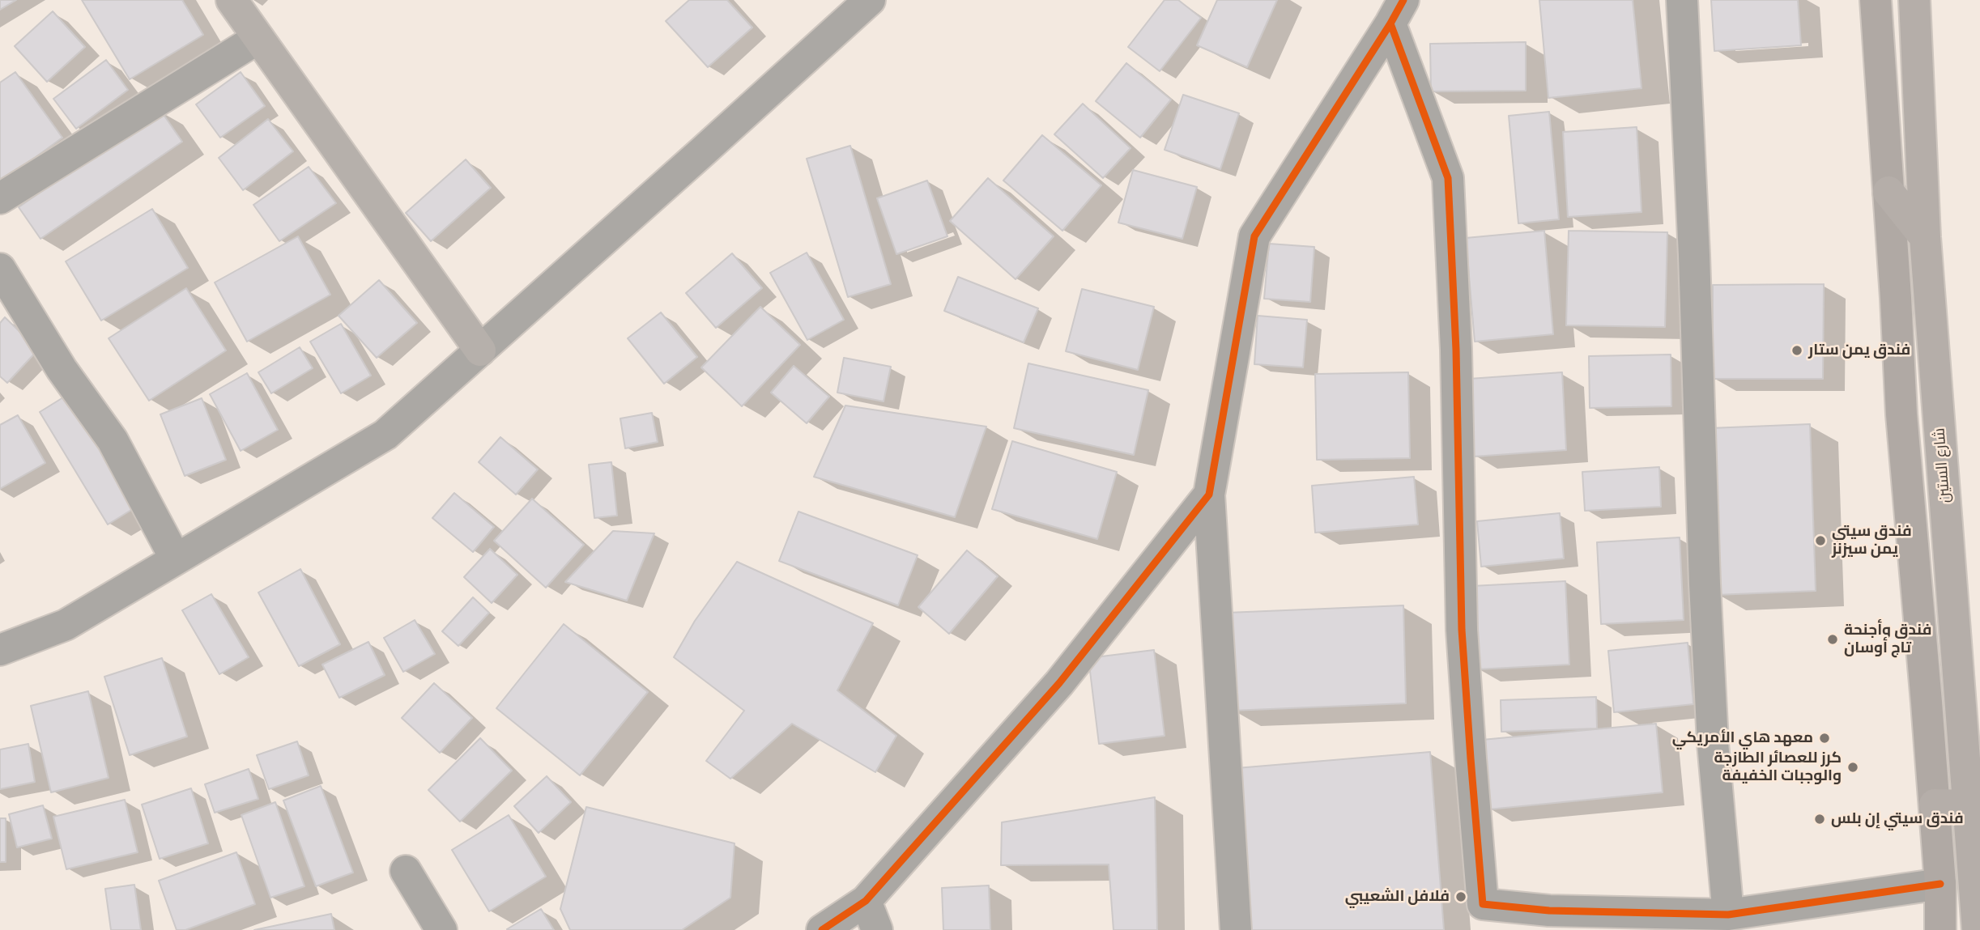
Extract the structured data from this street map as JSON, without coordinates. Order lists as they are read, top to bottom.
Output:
{
  "streets": {
    "highway": ["شارع الستين"]
  },
  "places": [
    "فندق يمن ستار",
    "فندق سيتي يمن سيزنز",
    "فندق وأجنحة تاج أوسان",
    "معهد هاي الأمريكي",
    "كرز للعصائر الطازجة والوجبات الخفيفة",
    "فندق سيتي إن بلس",
    "فلافل الشعيبي"
  ]
}
